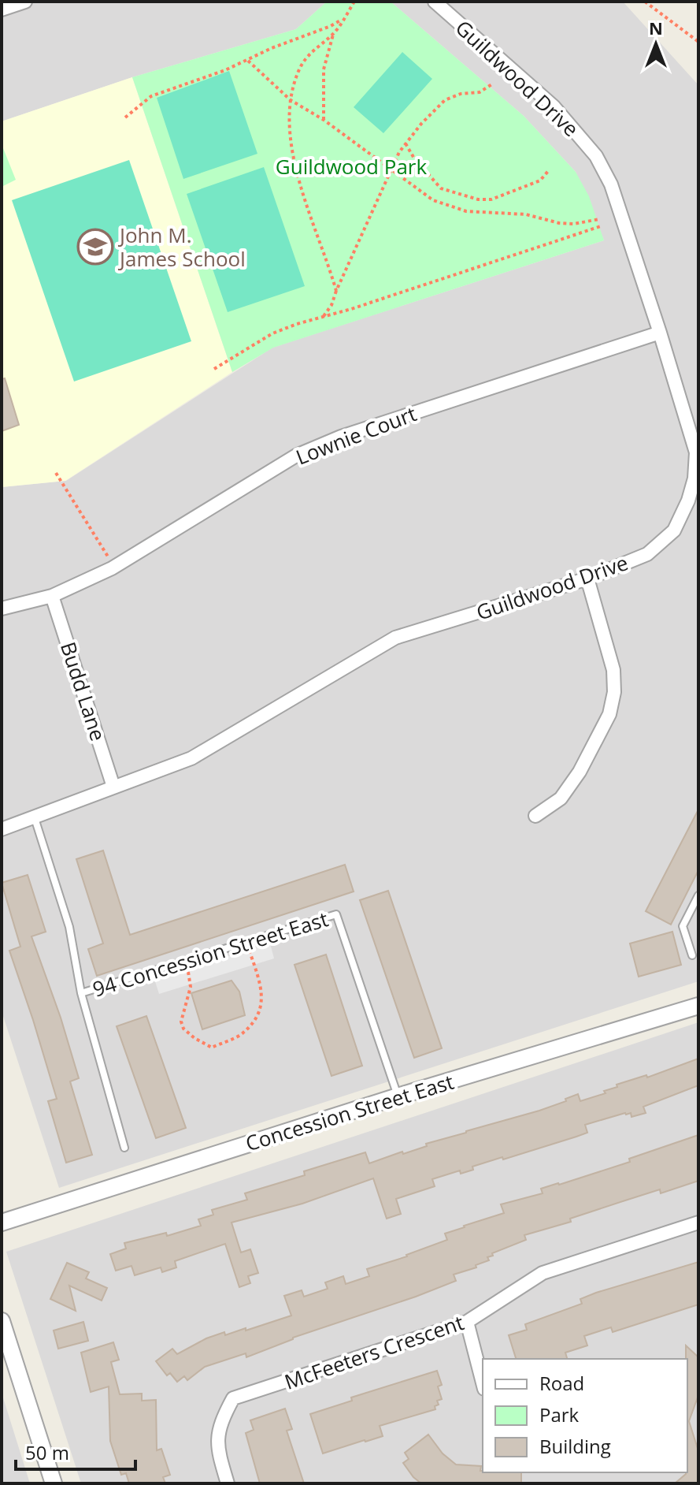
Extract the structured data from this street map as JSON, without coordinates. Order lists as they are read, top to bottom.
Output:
{
  "streets": {
    "street": [
      "Guildwood Drive",
      "Lownie Court",
      "Budd Lane",
      "Concession Street East",
      "McFeeters Crescent"
    ],
    "lane": ["94 Concession Street East"]
  },
  "crossings": [
    ["Guildwood Drive", "Lownie Court"],
    ["Guildwood Drive", "Budd Lane"],
    ["Guildwood Drive", "94 Concession Street East"],
    ["Lownie Court", "Budd Lane"],
    ["94 Concession Street East", "Concession Street East"]
  ],
  "parks": ["Guildwood Park"],
  "places": {
    "school or university": ["John M. James School"]
  },
  "legend": ["Road", "Park", "Building"],
  "scale_bar": "50 m",
  "north": "top"
}
